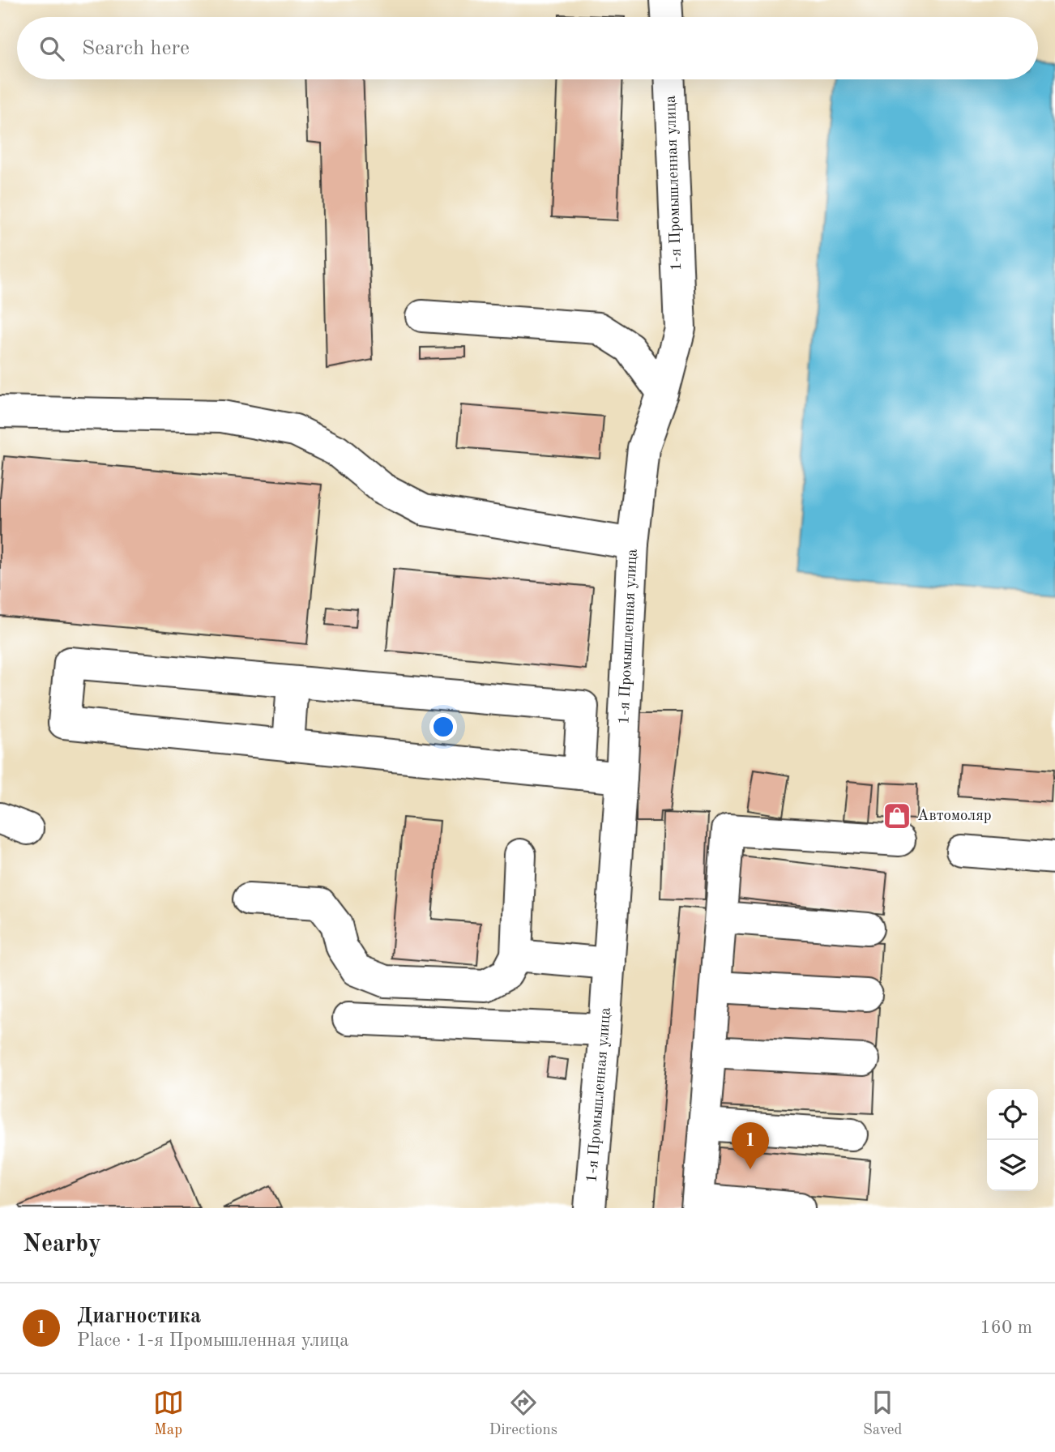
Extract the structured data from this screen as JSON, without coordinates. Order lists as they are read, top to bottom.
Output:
{
  "streets": {
    "street": ["1-я Промышленная улица"]
  },
  "places": {
    "shop": ["Автомоляр"]
  },
  "page": {
    "search": "Search here",
    "pins": "1",
    "heading": "Nearby",
    "list": [
      {
        "mark": "1",
        "name": "Диагностика",
        "note": "Place · 1-я Промышленная улица",
        "value": "160 m"
      }
    ],
    "nav": ["Map", "Directions", "Saved"]
  }
}
